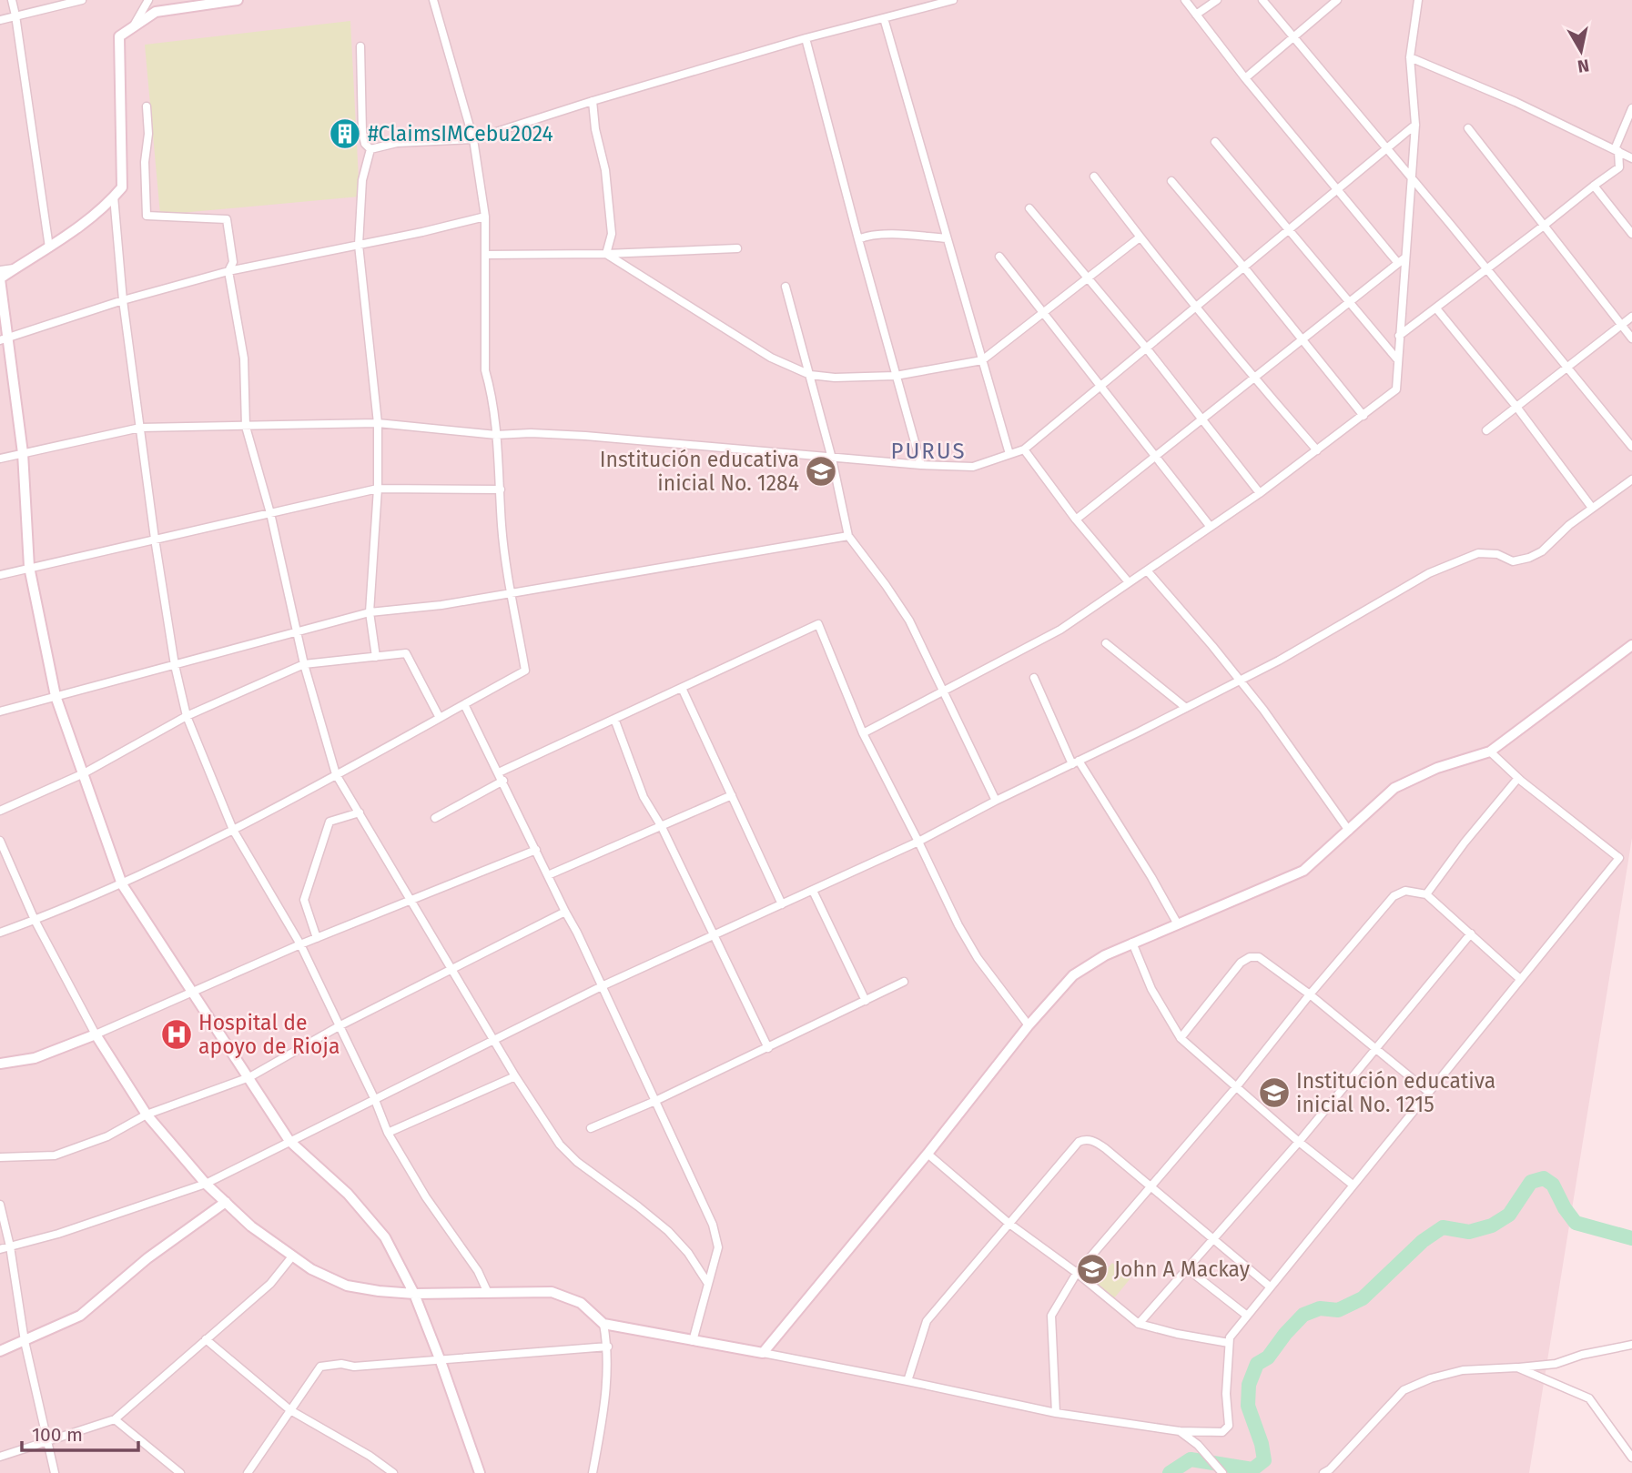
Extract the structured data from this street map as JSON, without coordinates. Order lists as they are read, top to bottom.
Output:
{
  "districts": ["PURUS"],
  "places": {
    "building": ["#ClaimsIMCebu2024"],
    "school or university": ["Institución educativa inicial No. 1284", "Institución educativa inicial No. 1215", "John A Mackay"],
    "hospital": ["Hospital de apoyo de Rioja"]
  },
  "scale_bar": "100 m",
  "north": "bottom"
}
